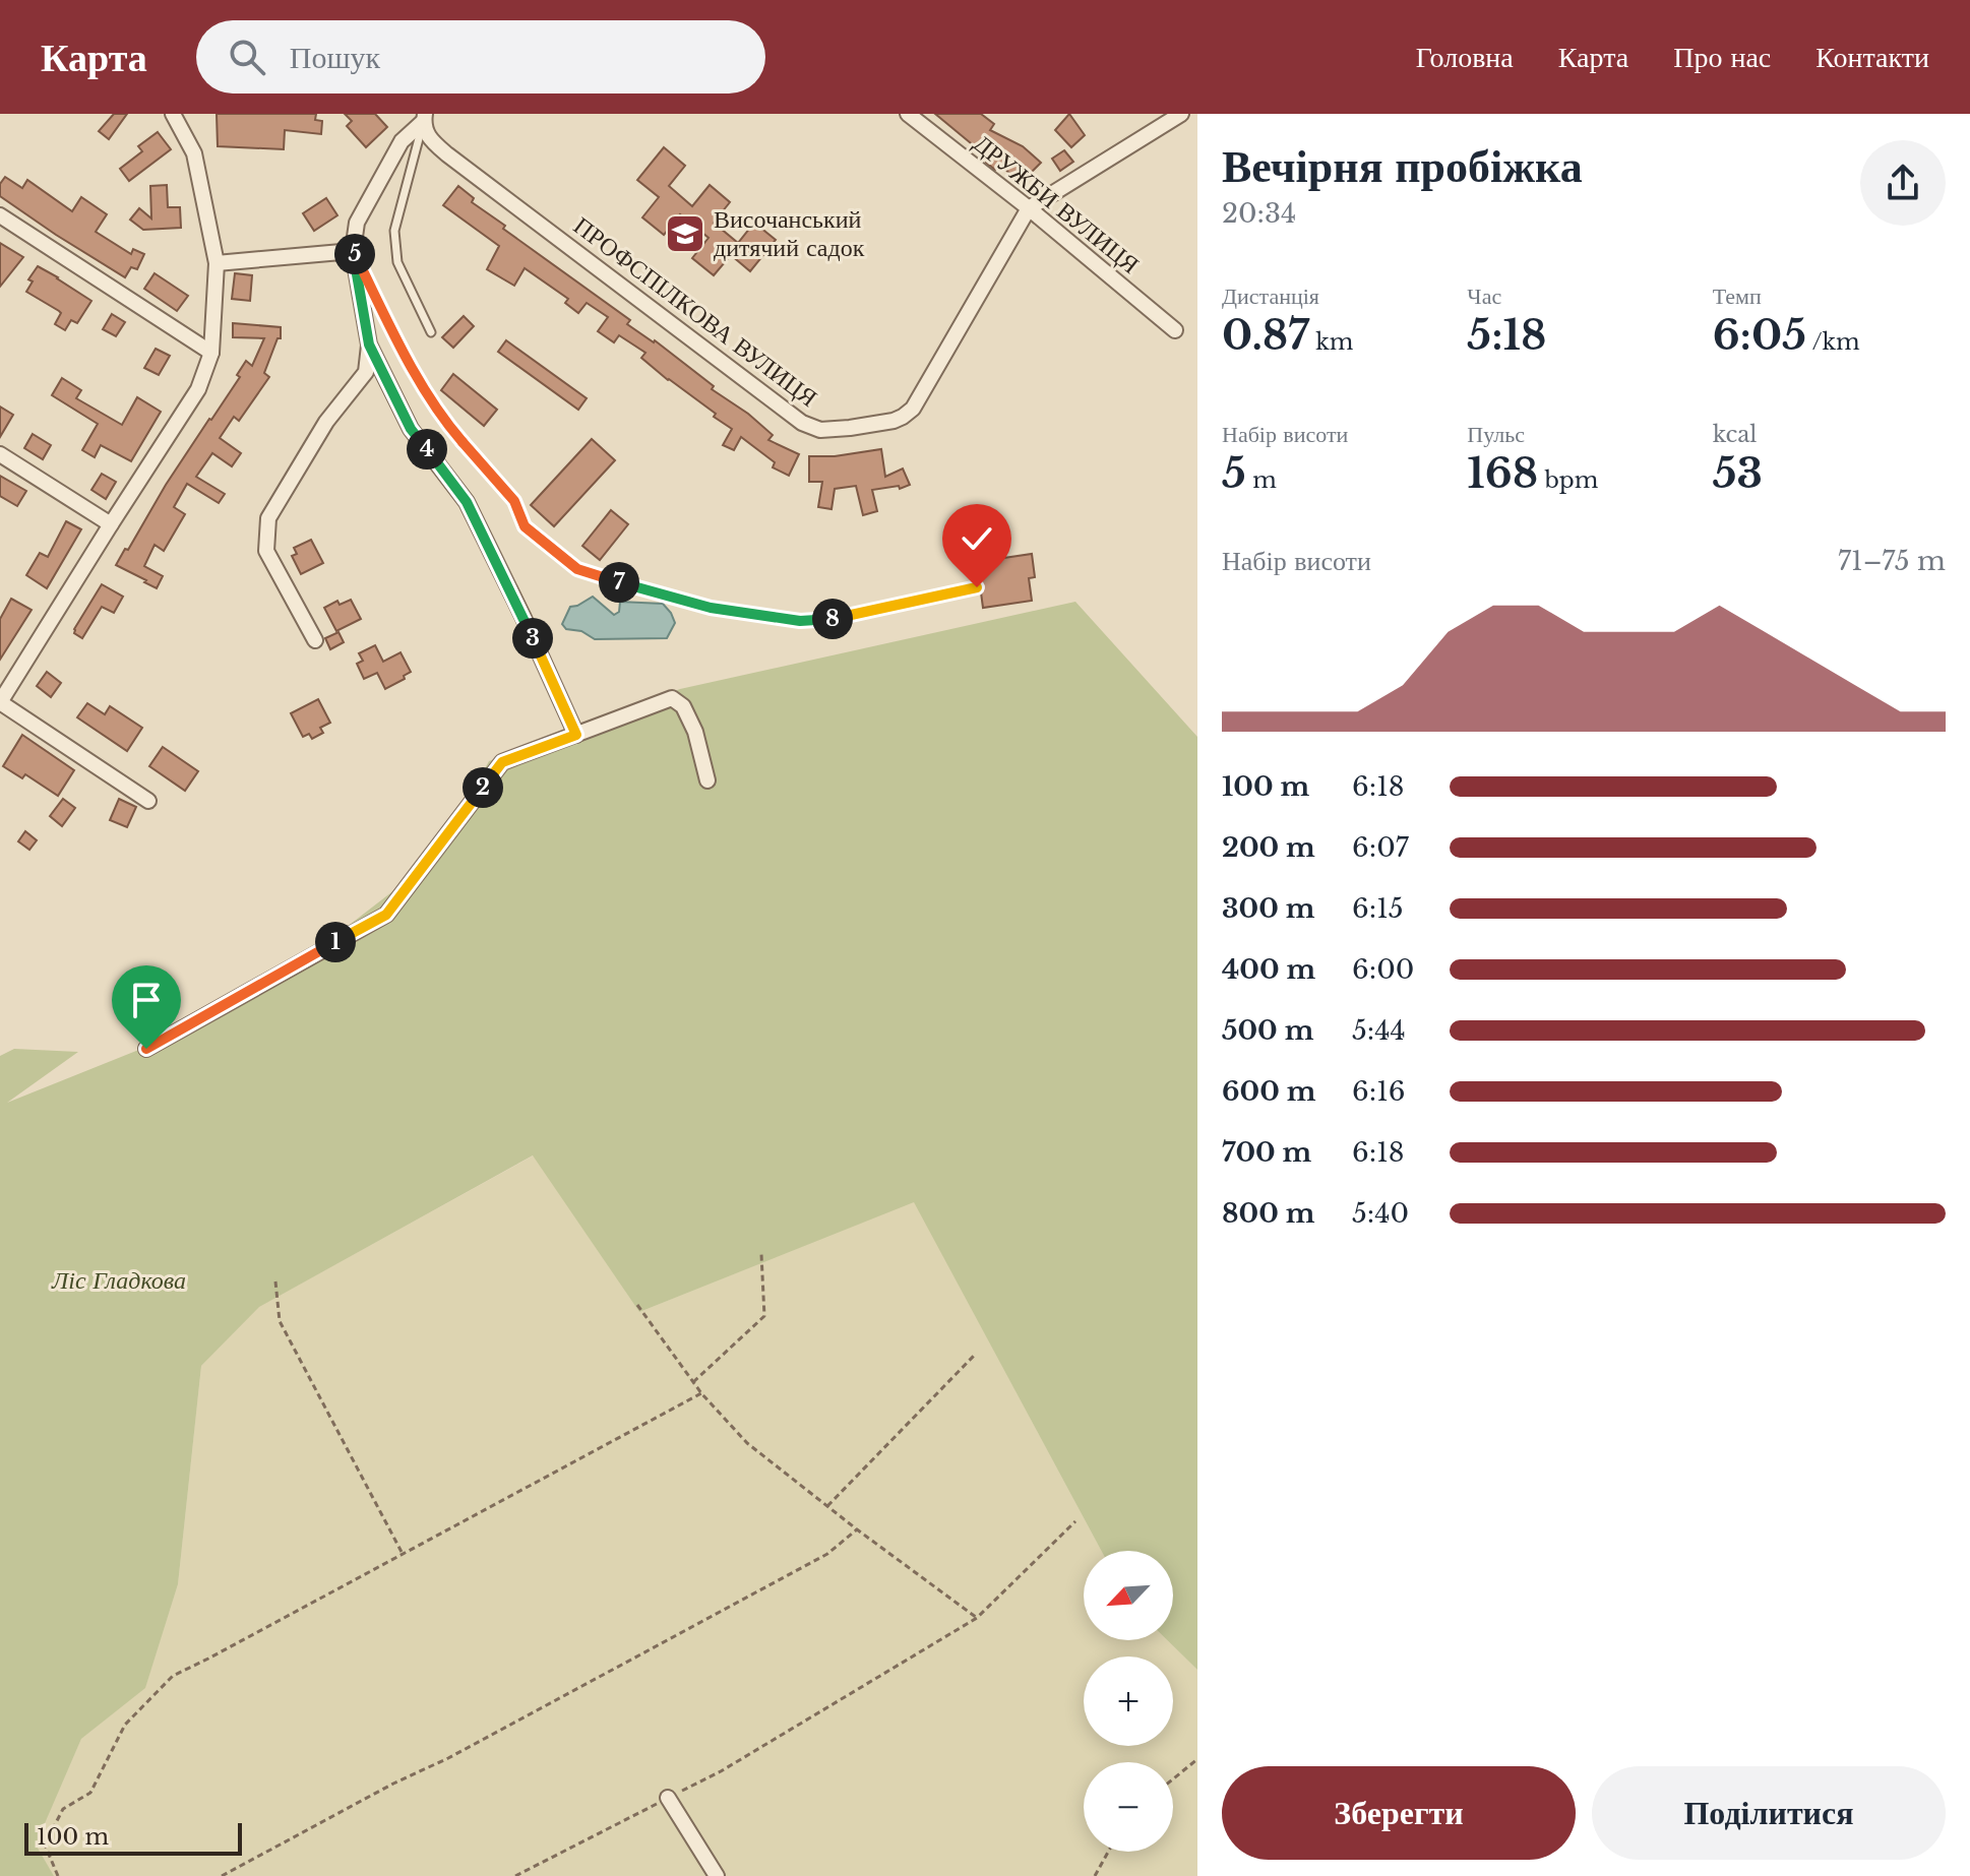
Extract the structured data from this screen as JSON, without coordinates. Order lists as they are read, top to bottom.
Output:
{
  "streets": {
    "street": ["ДРУЖБИ ВУЛИЦЯ", "ПРОФСПІЛКОВА ВУЛИЦЯ"]
  },
  "crossings": [
    ["ДРУЖБИ ВУЛИЦЯ", "ПРОФСПІЛКОВА ВУЛИЦЯ"]
  ],
  "parks": ["Ліс Гладкова"],
  "places": {
    "school or university": ["Височанський дитячий садок"]
  },
  "scale_bar": "100 m",
  "north": "bottom left",
  "page": {
    "header": "Карта",
    "search": "Пошук",
    "nav": [
      "Головна",
      "Карта",
      "Про нас",
      "Контакти"
    ],
    "heading": ["Вечірня пробіжка", "20:34"],
    "pins": [
      "5",
      "4",
      "7",
      "8",
      "3",
      "2",
      "1"
    ],
    "stats": [
      ["Дистанція", "0.87 km"],
      ["Час", "5:18"],
      ["Темп", "6:05 /km"],
      ["Набір висоти", "5 m"],
      ["Пульс", "168 bpm"],
      ["kcal", "53"]
    ],
    "chart": ["Набір висоти", "71–75 m"],
    "list": [
      {
        "name": "100 m",
        "note": "6:18"
      },
      {
        "name": "200 m",
        "note": "6:07"
      },
      {
        "name": "300 m",
        "note": "6:15"
      },
      {
        "name": "400 m",
        "note": "6:00"
      },
      {
        "name": "500 m",
        "note": "5:44"
      },
      {
        "name": "600 m",
        "note": "6:16"
      },
      {
        "name": "700 m",
        "note": "6:18"
      },
      {
        "name": "800 m",
        "note": "5:40"
      }
    ],
    "map_buttons": ["+", "−"],
    "buttons": ["Зберегти", "Поділитися"],
    "scale": "100 m"
  }
}
